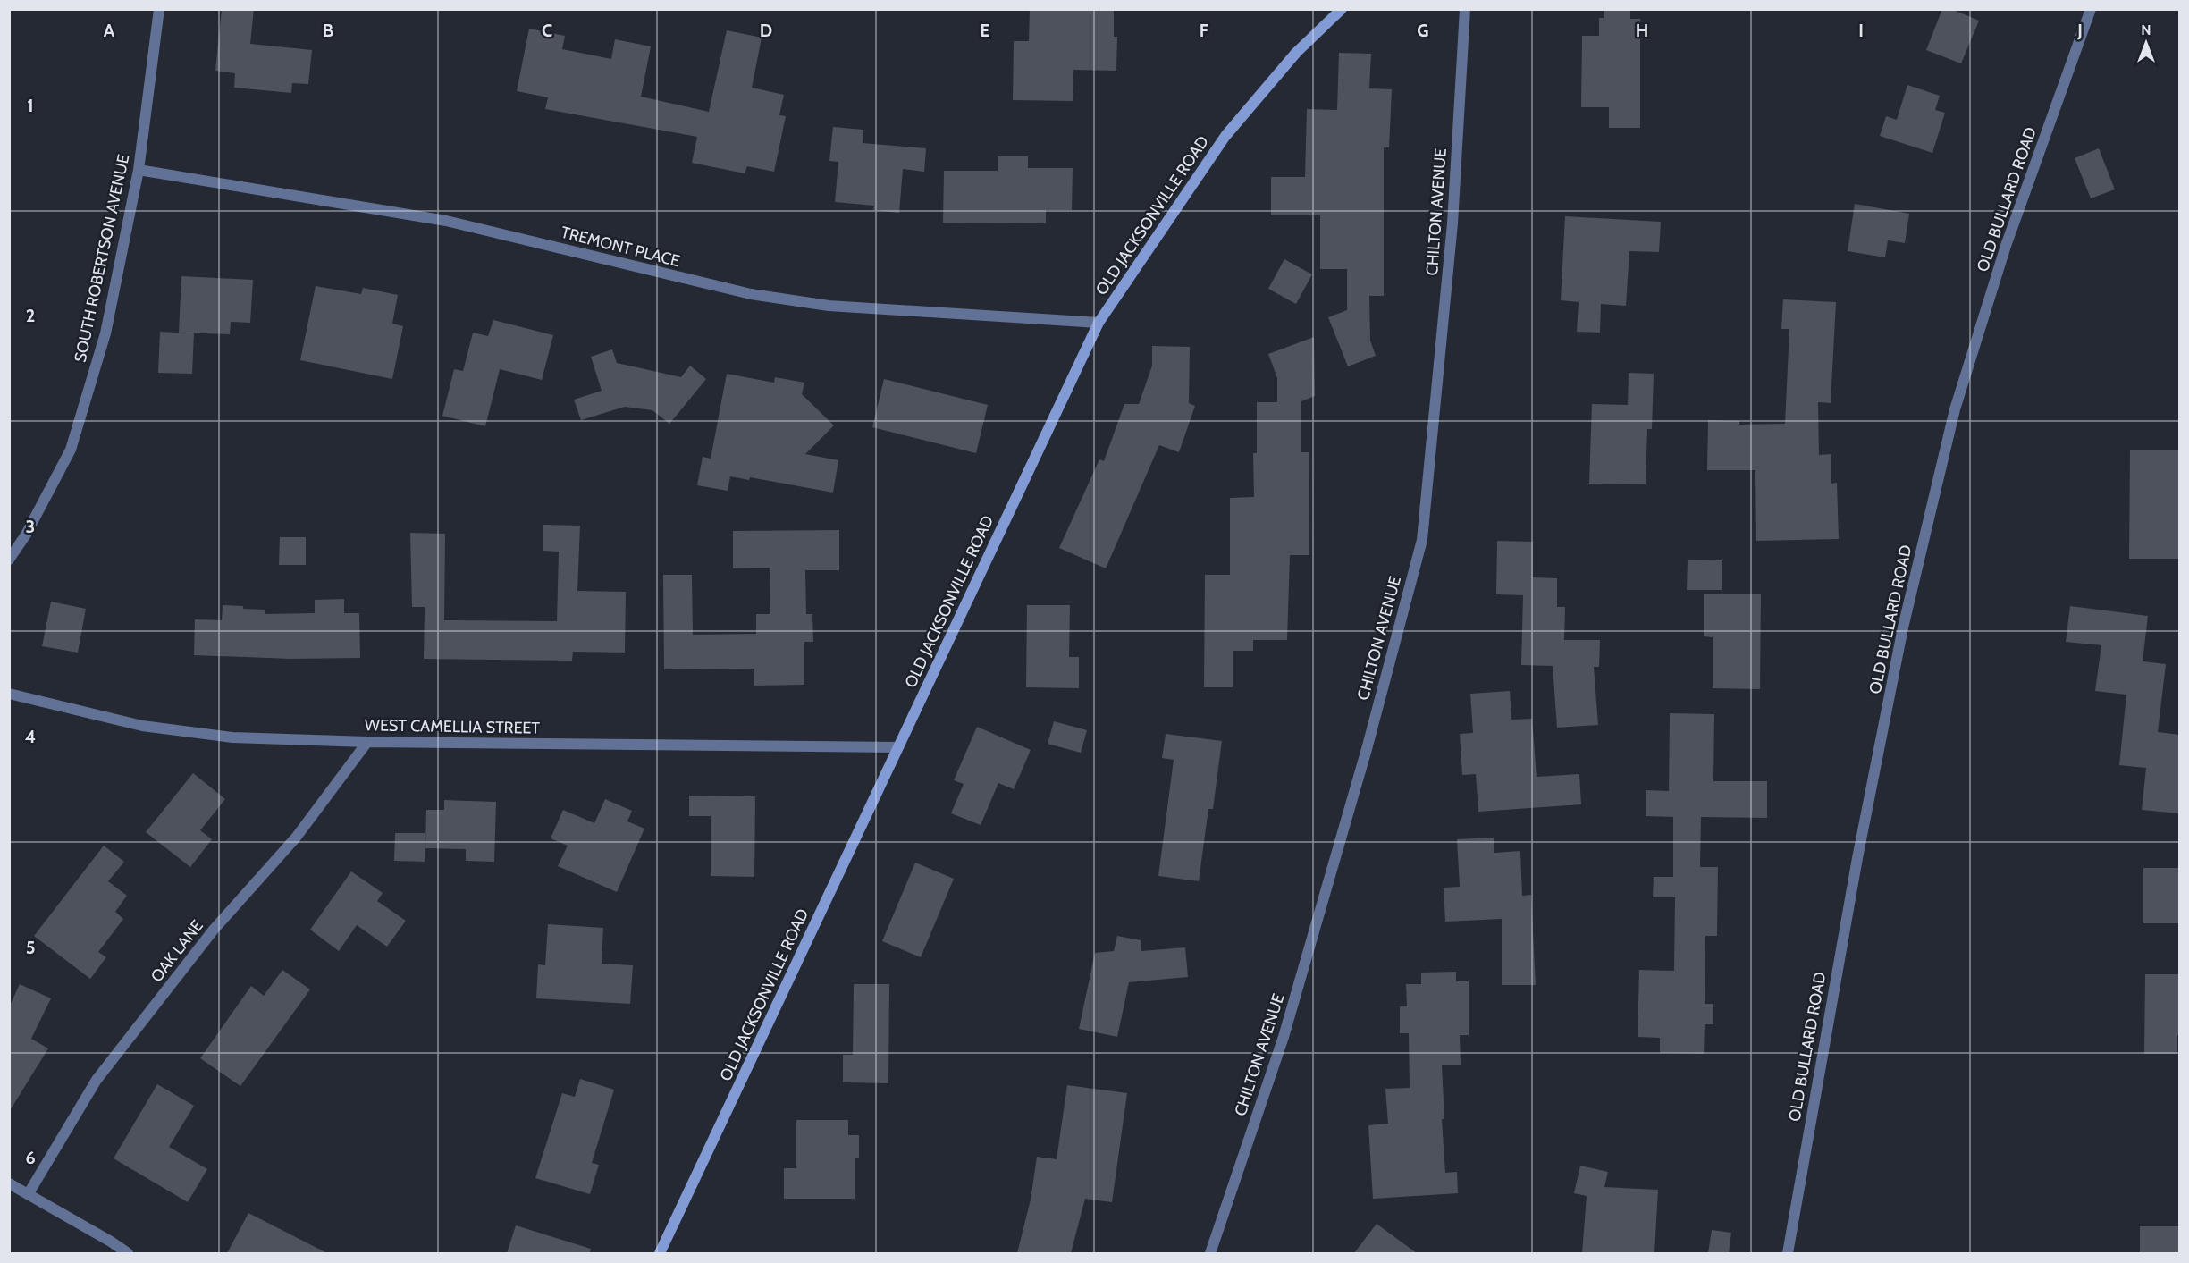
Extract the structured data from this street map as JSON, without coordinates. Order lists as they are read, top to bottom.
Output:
{
  "streets": {
    "main road": ["OLD JACKSONVILLE ROAD"],
    "street": [
      "OLD BULLARD ROAD",
      "CHILTON AVENUE",
      "TREMONT PLACE",
      "SOUTH ROBERTSON AVENUE",
      "WEST CAMELLIA STREET",
      "OAK LANE"
    ]
  },
  "crossings": [
    ["OLD JACKSONVILLE ROAD", "TREMONT PLACE"],
    ["OLD JACKSONVILLE ROAD", "WEST CAMELLIA STREET"],
    ["TREMONT PLACE", "SOUTH ROBERTSON AVENUE"],
    ["WEST CAMELLIA STREET", "OAK LANE"]
  ],
  "north": "top",
  "grid": {
    "columns": [
      "A",
      "B",
      "C",
      "D",
      "E",
      "F",
      "G",
      "H",
      "I",
      "J"
    ],
    "rows": [
      "1",
      "2",
      "3",
      "4",
      "5",
      "6"
    ]
  }
}
